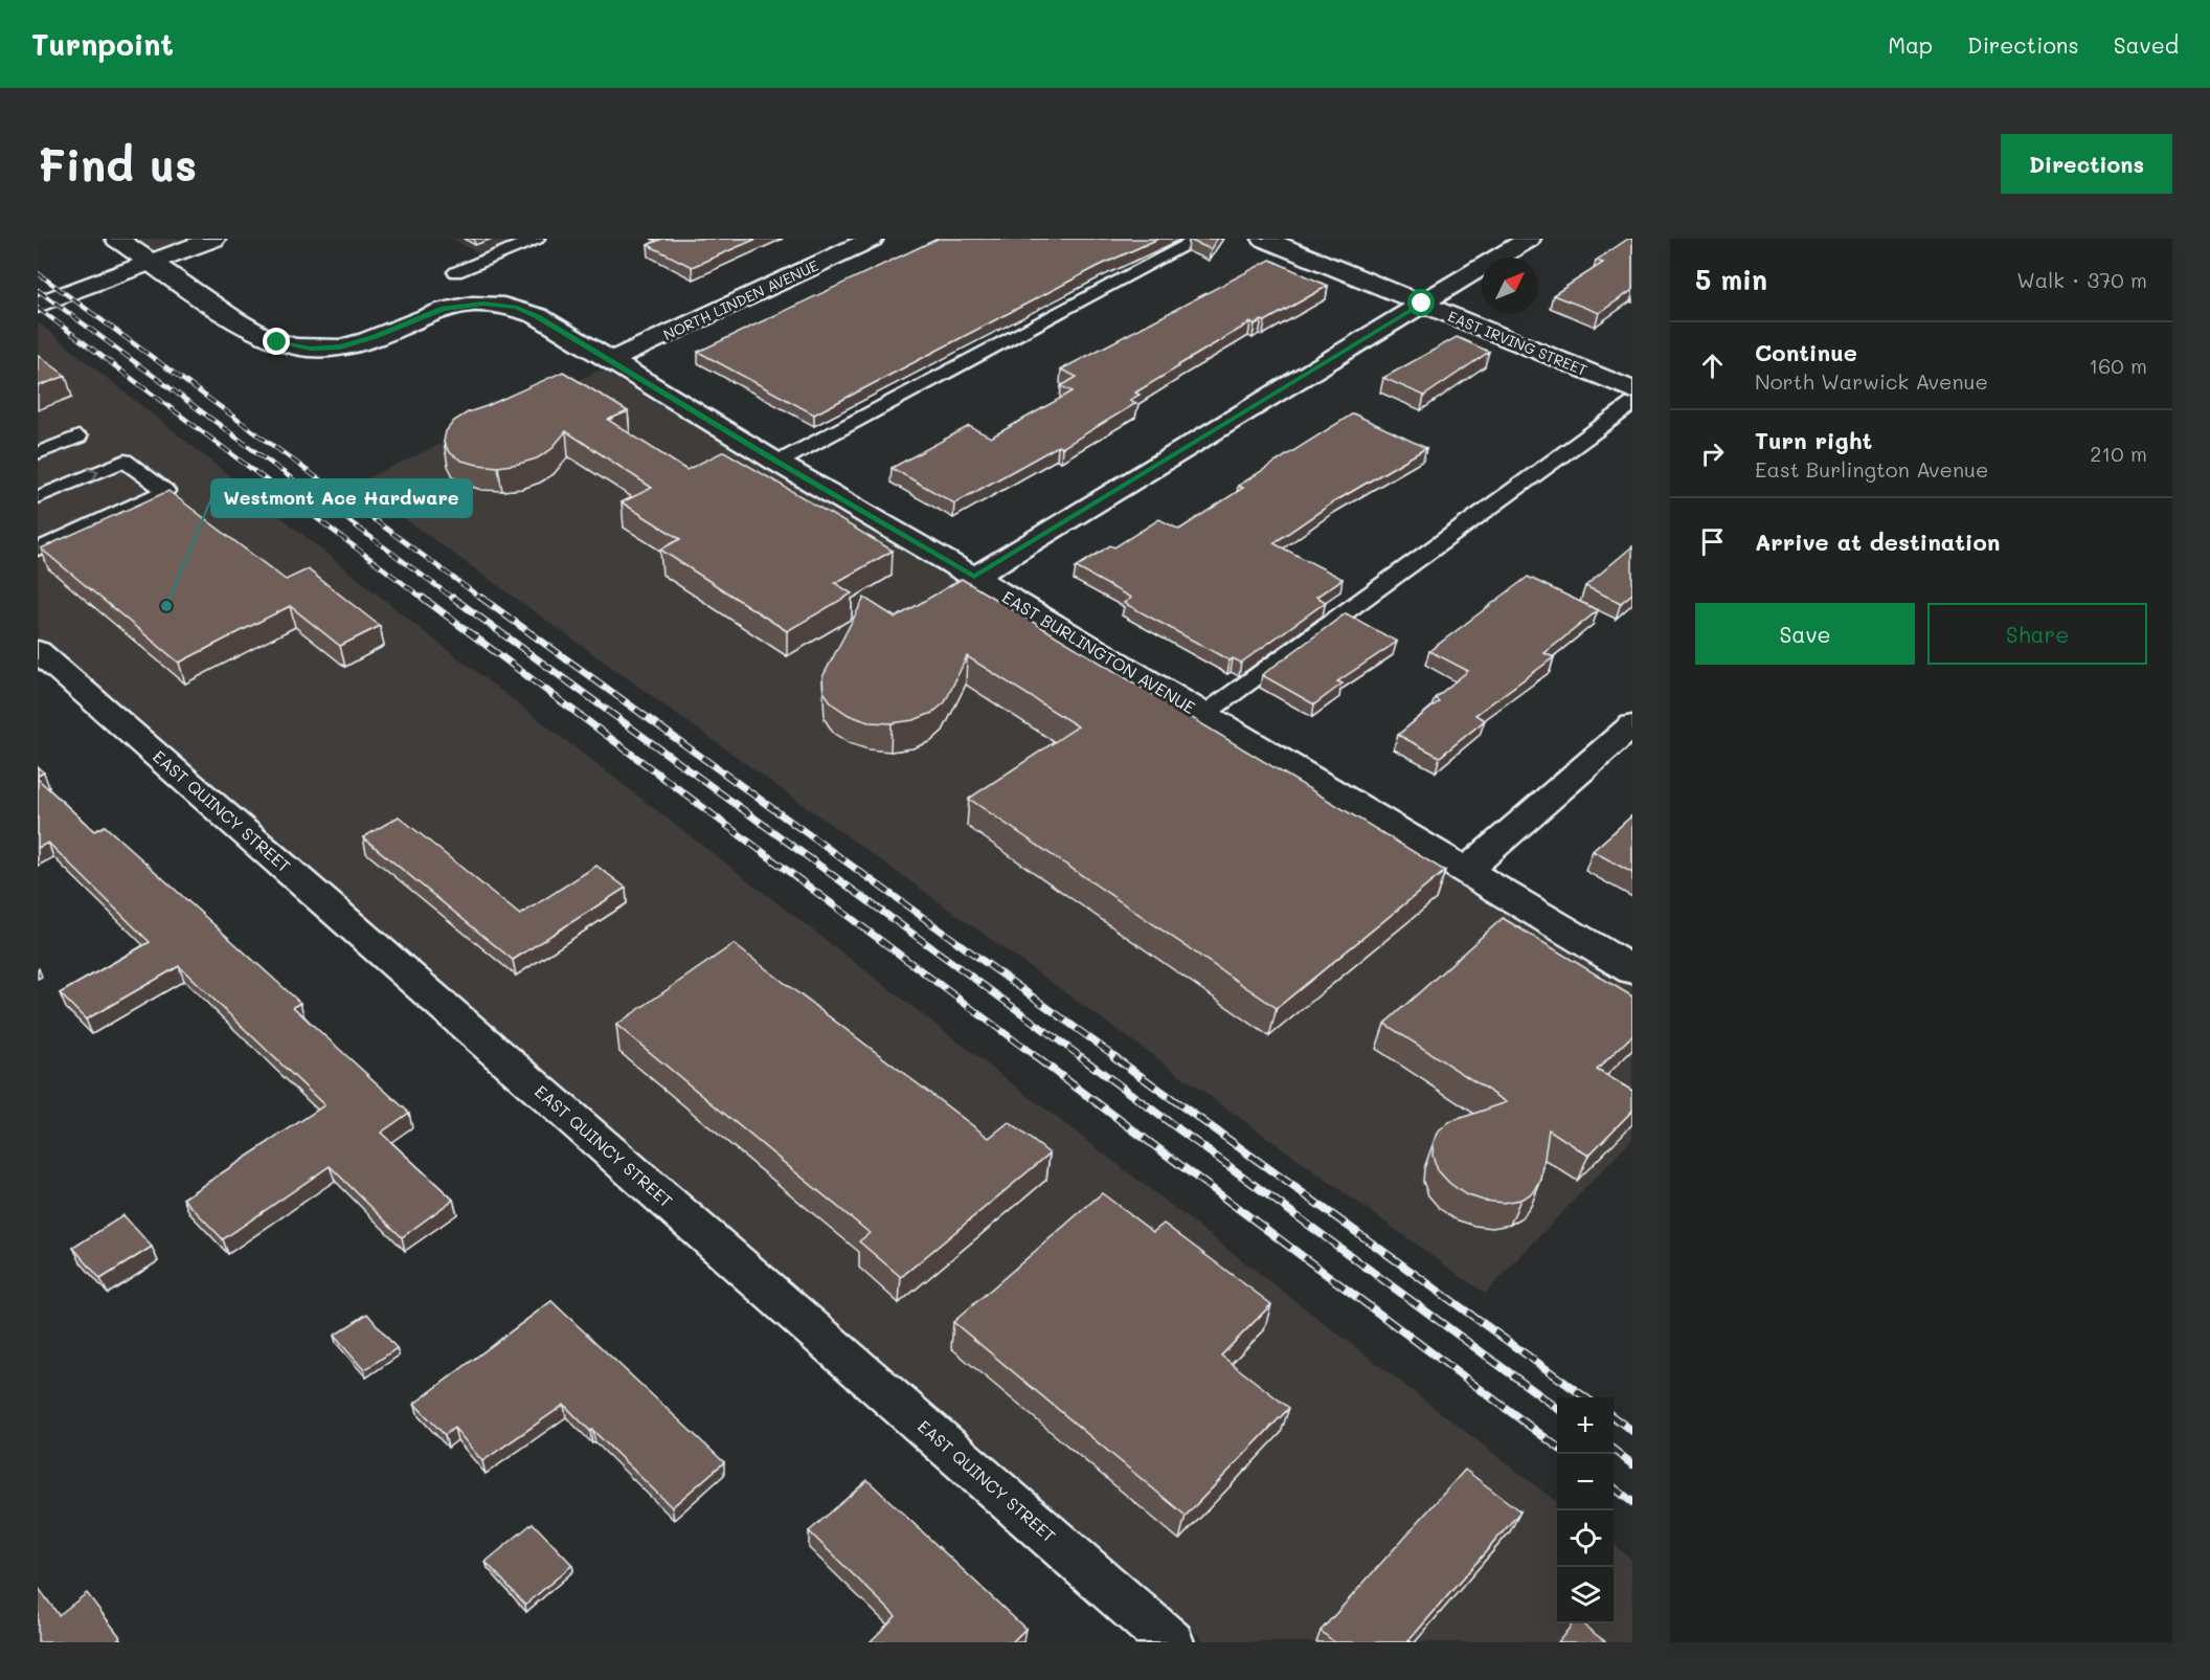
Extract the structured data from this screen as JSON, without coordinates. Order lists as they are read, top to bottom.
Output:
{
  "streets": {
    "street": [
      "NORTH LINDEN AVENUE",
      "EAST IRVING STREET",
      "EAST BURLINGTON AVENUE",
      "EAST QUINCY STREET"
    ]
  },
  "crossings": [
    ["NORTH LINDEN AVENUE", "EAST BURLINGTON AVENUE"]
  ],
  "places": ["Westmont Ace Hardware"],
  "north": "top right",
  "page": {
    "header": "Turnpoint",
    "nav": ["Map", "Directions", "Saved"],
    "buttons": [
      "Directions",
      ["Save", "Share"]
    ],
    "title": "Find us",
    "heading": ["5 min", "Walk · 370 m"],
    "list": [
      ["Continue", "North Warwick Avenue", "160 m"],
      ["Turn right", "East Burlington Avenue", "210 m"],
      "Arrive at destination"
    ],
    "map_buttons": ["+", "−"]
  }
}
